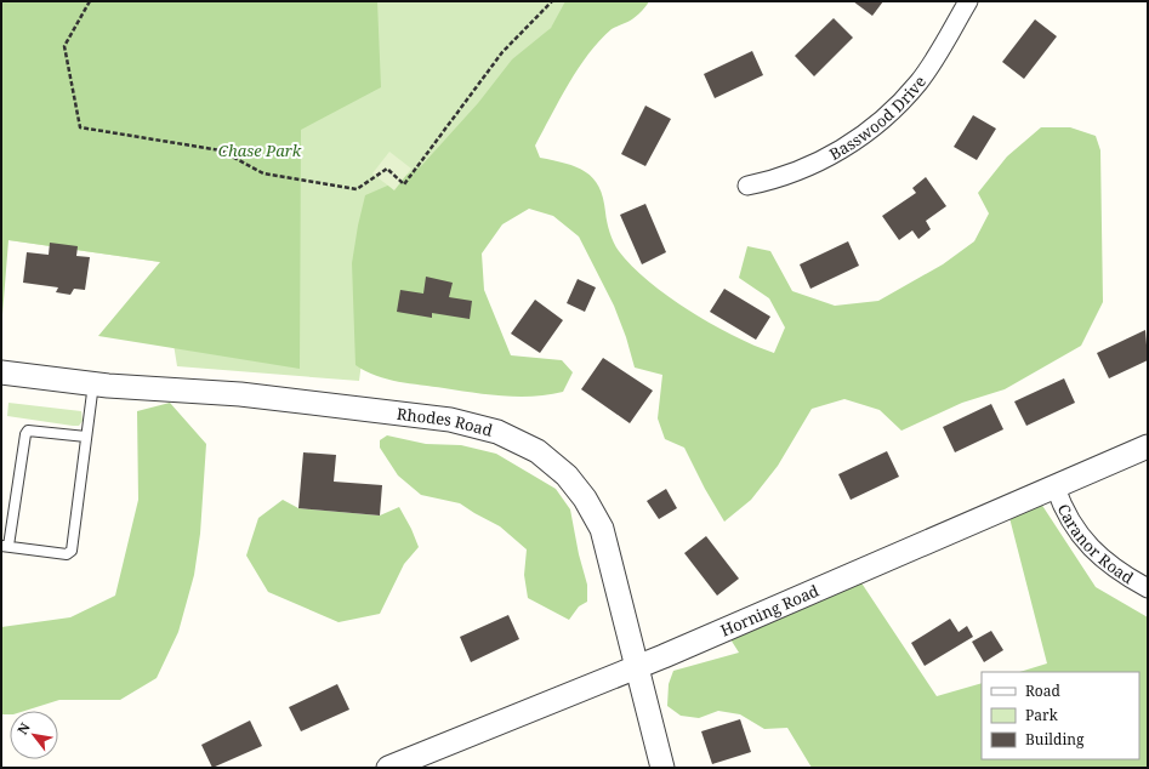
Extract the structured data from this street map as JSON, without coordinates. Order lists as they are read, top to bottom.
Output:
{
  "streets": {
    "street": [
      "Basswood Drive",
      "Rhodes Road",
      "Caranor Road",
      "Horning Road"
    ]
  },
  "crossings": [
    ["Rhodes Road", "Horning Road"],
    ["Caranor Road", "Horning Road"]
  ],
  "parks": ["Chase Park"],
  "legend": ["Road", "Park", "Building"],
  "north": "top left"
}
